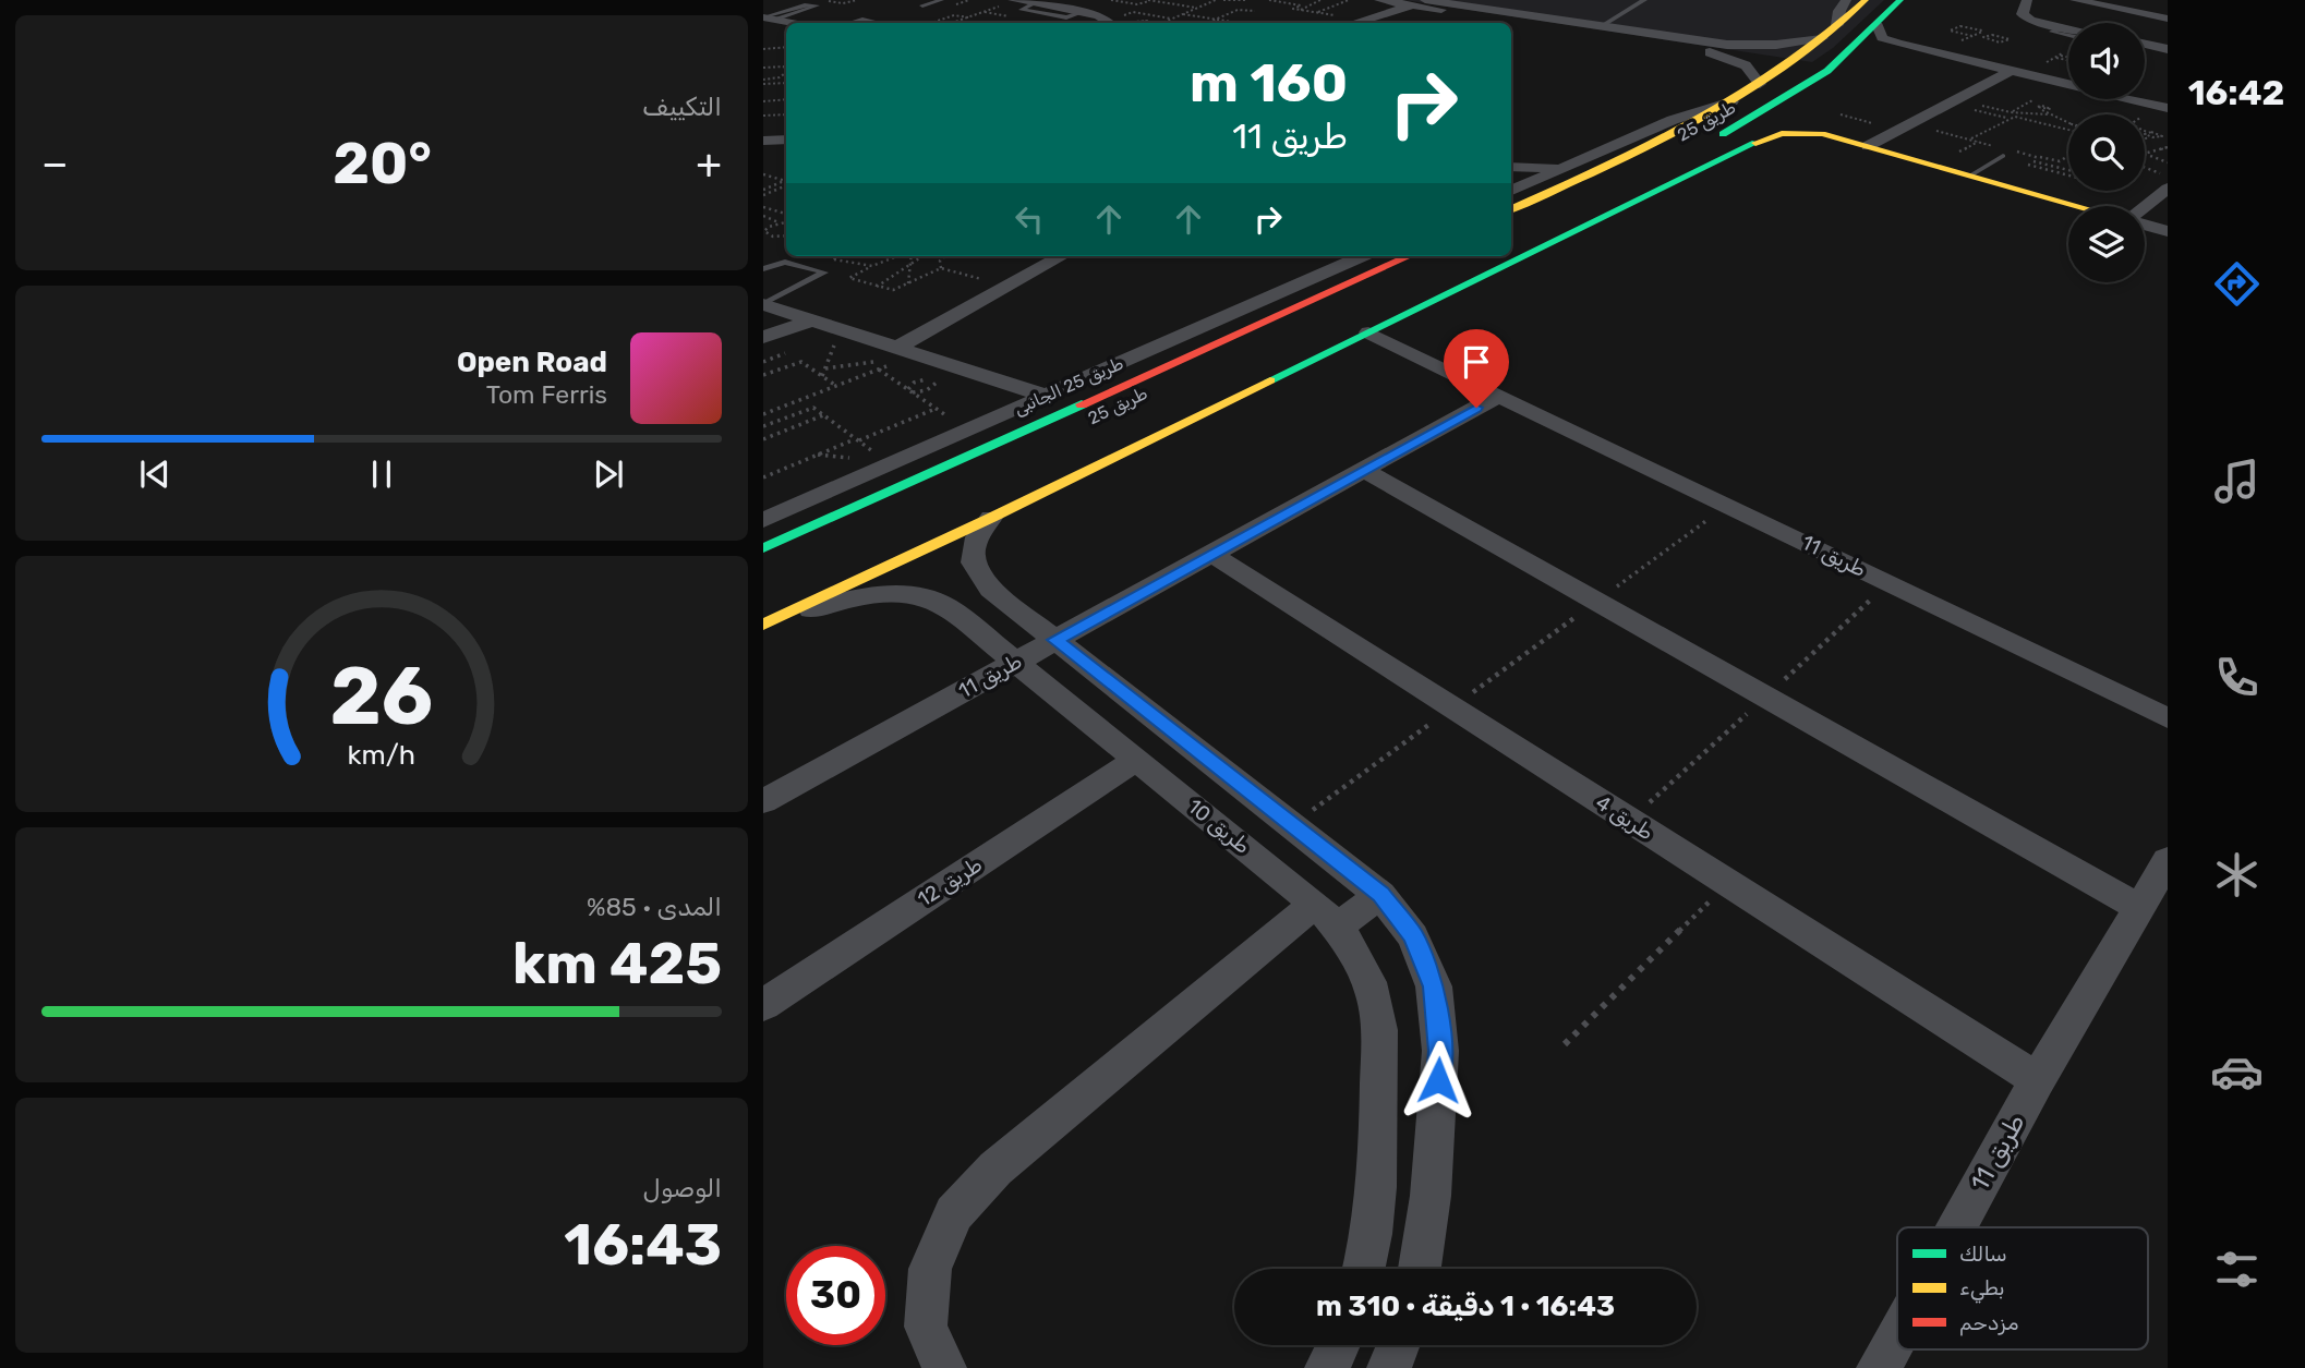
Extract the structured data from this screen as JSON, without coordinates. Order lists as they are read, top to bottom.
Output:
{
  "streets": {
    "street": [
      "طريق 25",
      "طريق 25 الجانبى",
      "طريق 11",
      "طريق 4",
      "طريق 10",
      "طريق 12"
    ]
  },
  "crossings": [
    ["طريق 11", "طريق 4"],
    ["طريق 11", "طريق 10"],
    ["طريق 10", "طريق 12"]
  ],
  "legend": ["سالك", "بطيء", "مزدحم"],
  "page": {
    "tabs": "16:42",
    "tile": [
      "التكييف",
      ["المدى · 85%", "425 km"],
      ["الوصول", "16:43"]
    ],
    "turn": ["160 m", "طريق 11"],
    "heat": ["−", "20°", "+"],
    "song": ["Open Road", "Tom Ferris"],
    "limit": "30",
    "trip": "16:43 · 1 دقيقة · 310 m",
    "gauge": ["26", "km/h"]
  }
}
